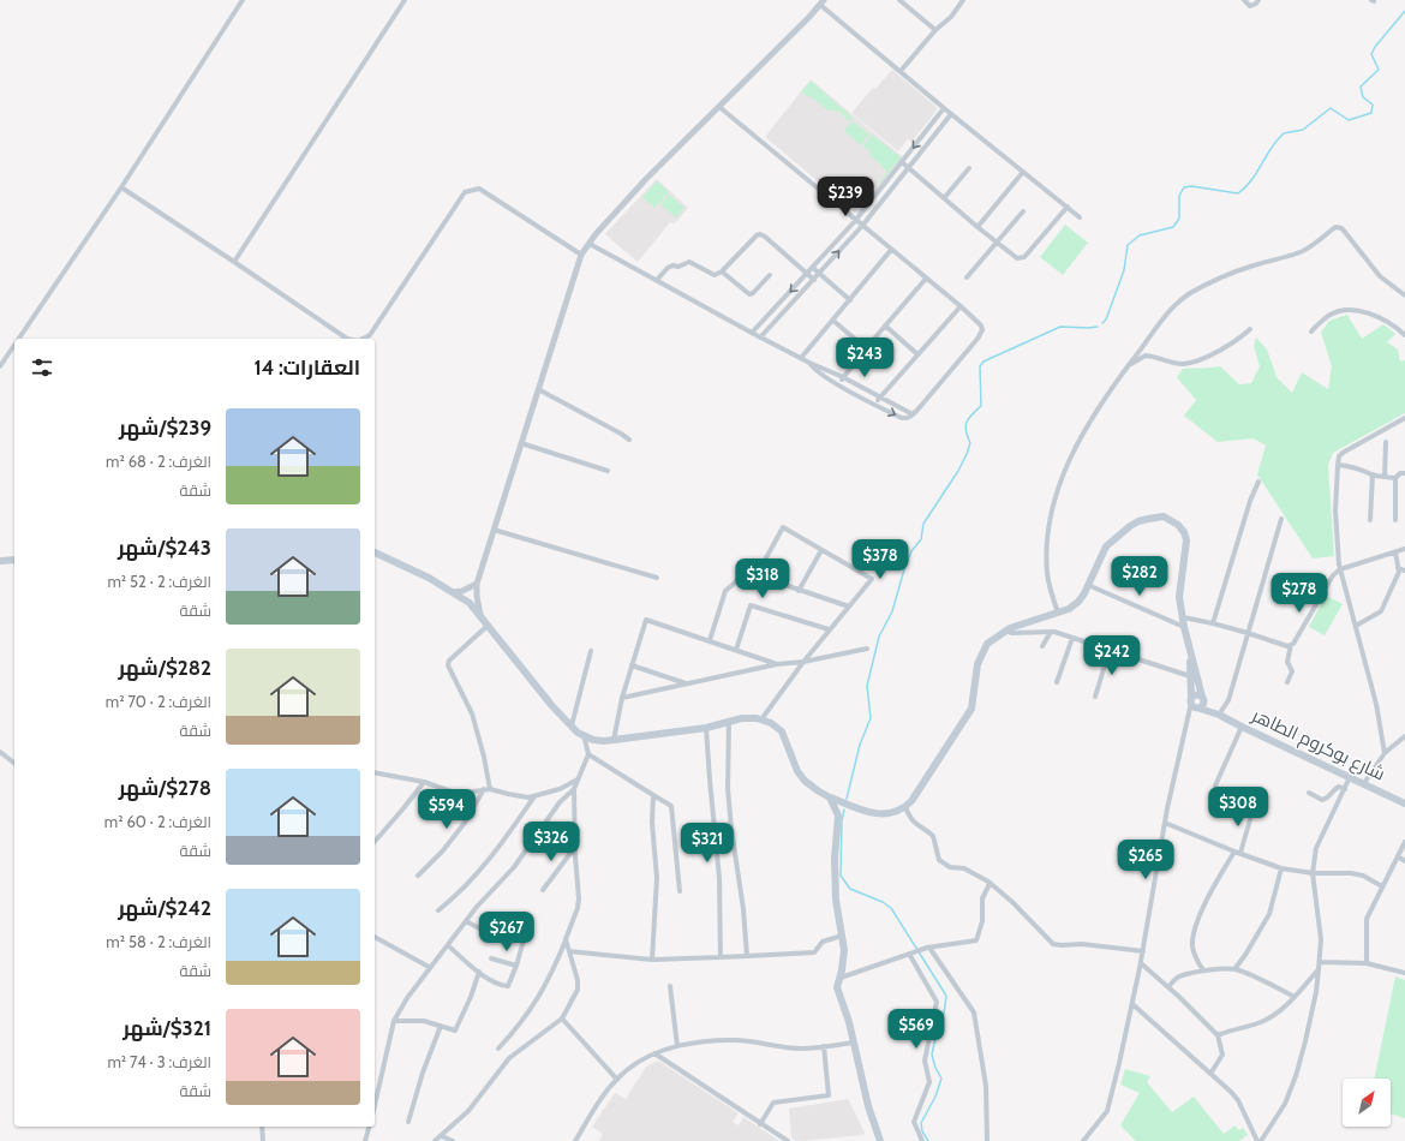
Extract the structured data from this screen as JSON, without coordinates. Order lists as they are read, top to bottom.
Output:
{
  "streets": {
    "main road": ["شارع بوكروم الطاهر"]
  },
  "north": "top right",
  "page": {
    "price": [
      "$239",
      "$243",
      "$378",
      "$282",
      "$318",
      "$278",
      "$242",
      "$308",
      "$594",
      "$326",
      "$321",
      "$265",
      "$267",
      "$569"
    ],
    "heading": "العقارات: 14",
    "list": [
      {
        "name": "$239/شهر",
        "note": "الغرف: 2 · 68 m² · شقة"
      },
      {
        "name": "$243/شهر",
        "note": "الغرف: 2 · 52 m² · شقة"
      },
      {
        "name": "$282/شهر",
        "note": "الغرف: 2 · 70 m² · شقة"
      },
      {
        "name": "$278/شهر",
        "note": "الغرف: 2 · 60 m² · شقة"
      },
      {
        "name": "$242/شهر",
        "note": "الغرف: 2 · 58 m² · شقة"
      },
      {
        "name": "$321/شهر",
        "note": "الغرف: 3 · 74 m² · شقة"
      }
    ]
  }
}
